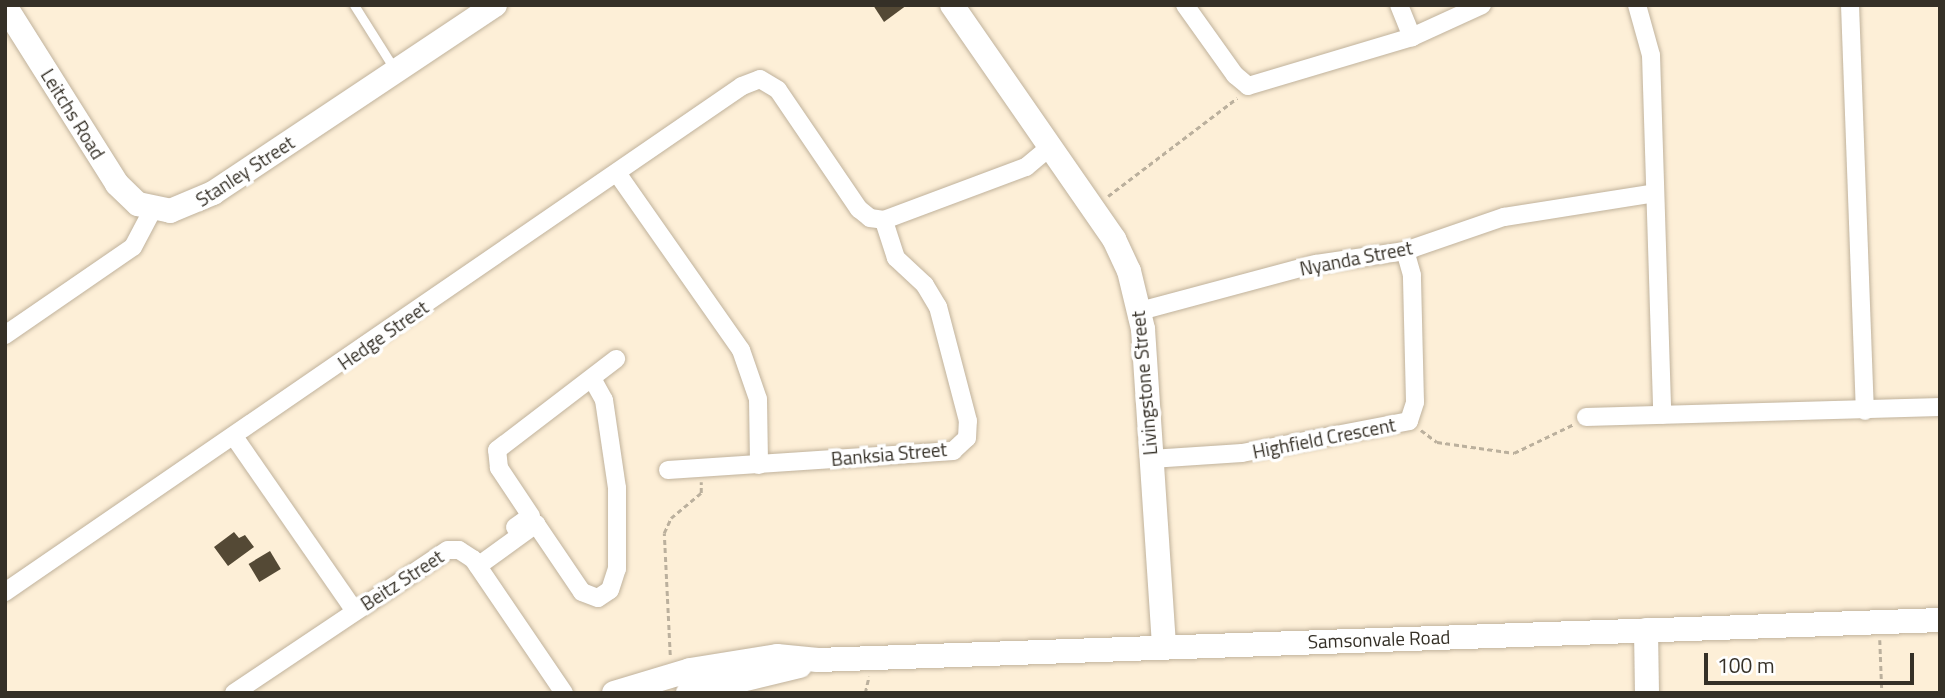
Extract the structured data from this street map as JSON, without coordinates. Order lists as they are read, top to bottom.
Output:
{
  "streets": {
    "main road": [
      "Leitchs Road",
      "Stanley Street",
      "Livingstone Street",
      "Samsonvale Road"
    ],
    "street": [
      "Nyanda Street",
      "Hedge Street",
      "Highfield Crescent",
      "Banksia Street",
      "Beitz Street"
    ]
  },
  "crossings": [
    ["Leitchs Road", "Stanley Street"],
    ["Nyanda Street", "Livingstone Street"],
    ["Nyanda Street", "Highfield Crescent"],
    ["Hedge Street", "Banksia Street"],
    ["Livingstone Street", "Highfield Crescent"],
    ["Livingstone Street", "Samsonvale Road"]
  ],
  "scale_bar": "100 m"
}
